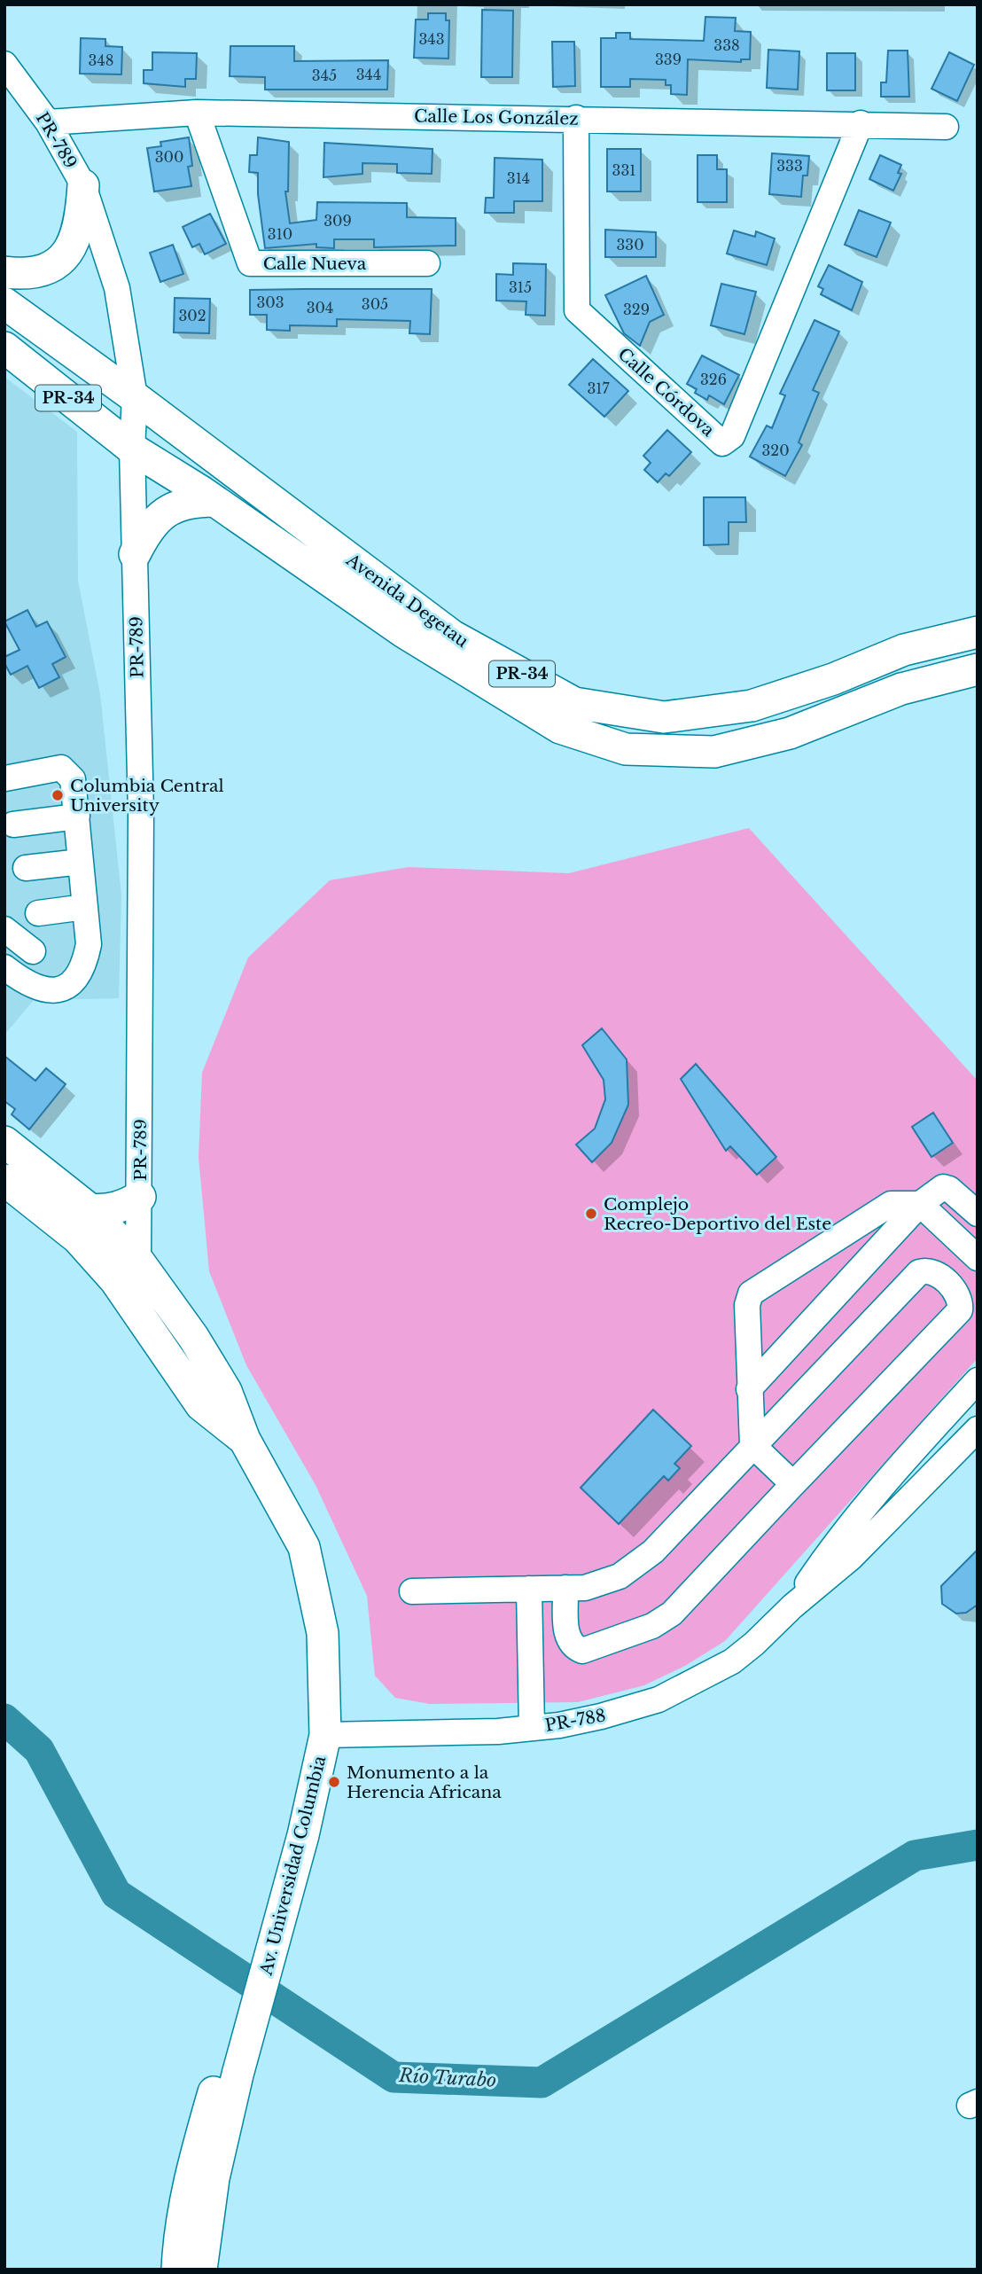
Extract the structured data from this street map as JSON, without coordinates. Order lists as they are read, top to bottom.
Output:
{
  "streets": {
    "main road": ["PR-34", "Avenida Degetau", "Av. Universidad Columbia"],
    "street": [
      "Calle Los González",
      "PR-789",
      "Calle Nueva",
      "Calle Córdova",
      "PR-788"
    ]
  },
  "crossings": [
    ["Calle Los González", "PR-789"],
    ["Calle Los González", "Calle Nueva"],
    ["Calle Los González", "Calle Córdova"],
    ["PR-789", "Avenida Degetau"],
    ["PR-789", "Av. Universidad Columbia"],
    ["PR-788", "Av. Universidad Columbia"]
  ],
  "water": ["Río Turabo"],
  "places": ["Columbia Central University", "Complejo Recreo-Deportivo del Este", "Monumento a la Herencia Africana"],
  "house_numbers": [
    "343",
    "338",
    "339",
    "348",
    "344",
    "345",
    "300",
    "333",
    "331",
    "314",
    "309",
    "310",
    "330",
    "315",
    "303",
    "305",
    "304",
    "329",
    "302",
    "326",
    "317",
    "320"
  ]
}
